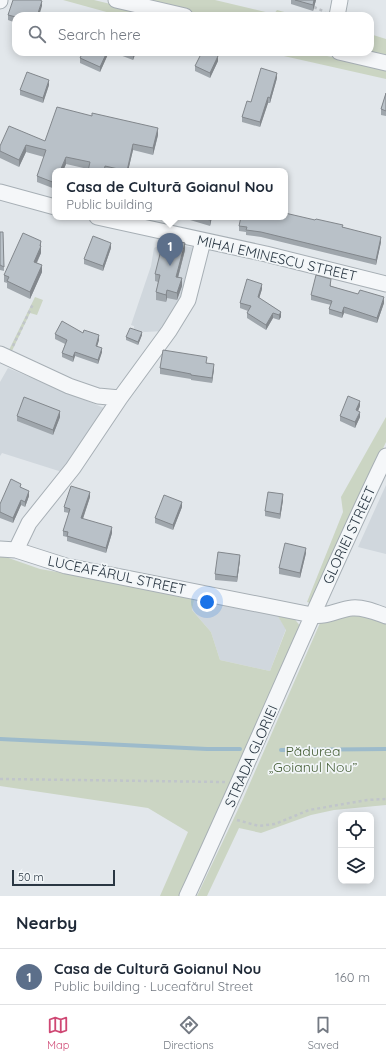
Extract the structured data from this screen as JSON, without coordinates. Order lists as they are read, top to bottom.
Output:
{
  "streets": {
    "street": [
      "MIHAI EMINESCU STREET",
      "GLORIEI STREET",
      "LUCEAFĂRUL STREET",
      "STRADA GLORIEI"
    ]
  },
  "crossings": [
    ["GLORIEI STREET", "LUCEAFĂRUL STREET"],
    ["GLORIEI STREET", "STRADA GLORIEI"],
    ["LUCEAFĂRUL STREET", "STRADA GLORIEI"]
  ],
  "parks": ["Pădurea „Goianul Nou”"],
  "scale_bar": "50 m",
  "page": {
    "search": "Search here",
    "popup": ["Casa de Cultură Goianul Nou", "Public building"],
    "pins": "1",
    "scale": "50 m",
    "heading": "Nearby",
    "list": [
      {
        "mark": "1",
        "name": "Casa de Cultură Goianul Nou",
        "note": "Public building · Luceafărul Street",
        "value": "160 m"
      }
    ],
    "nav": ["Map", "Directions", "Saved"]
  }
}
